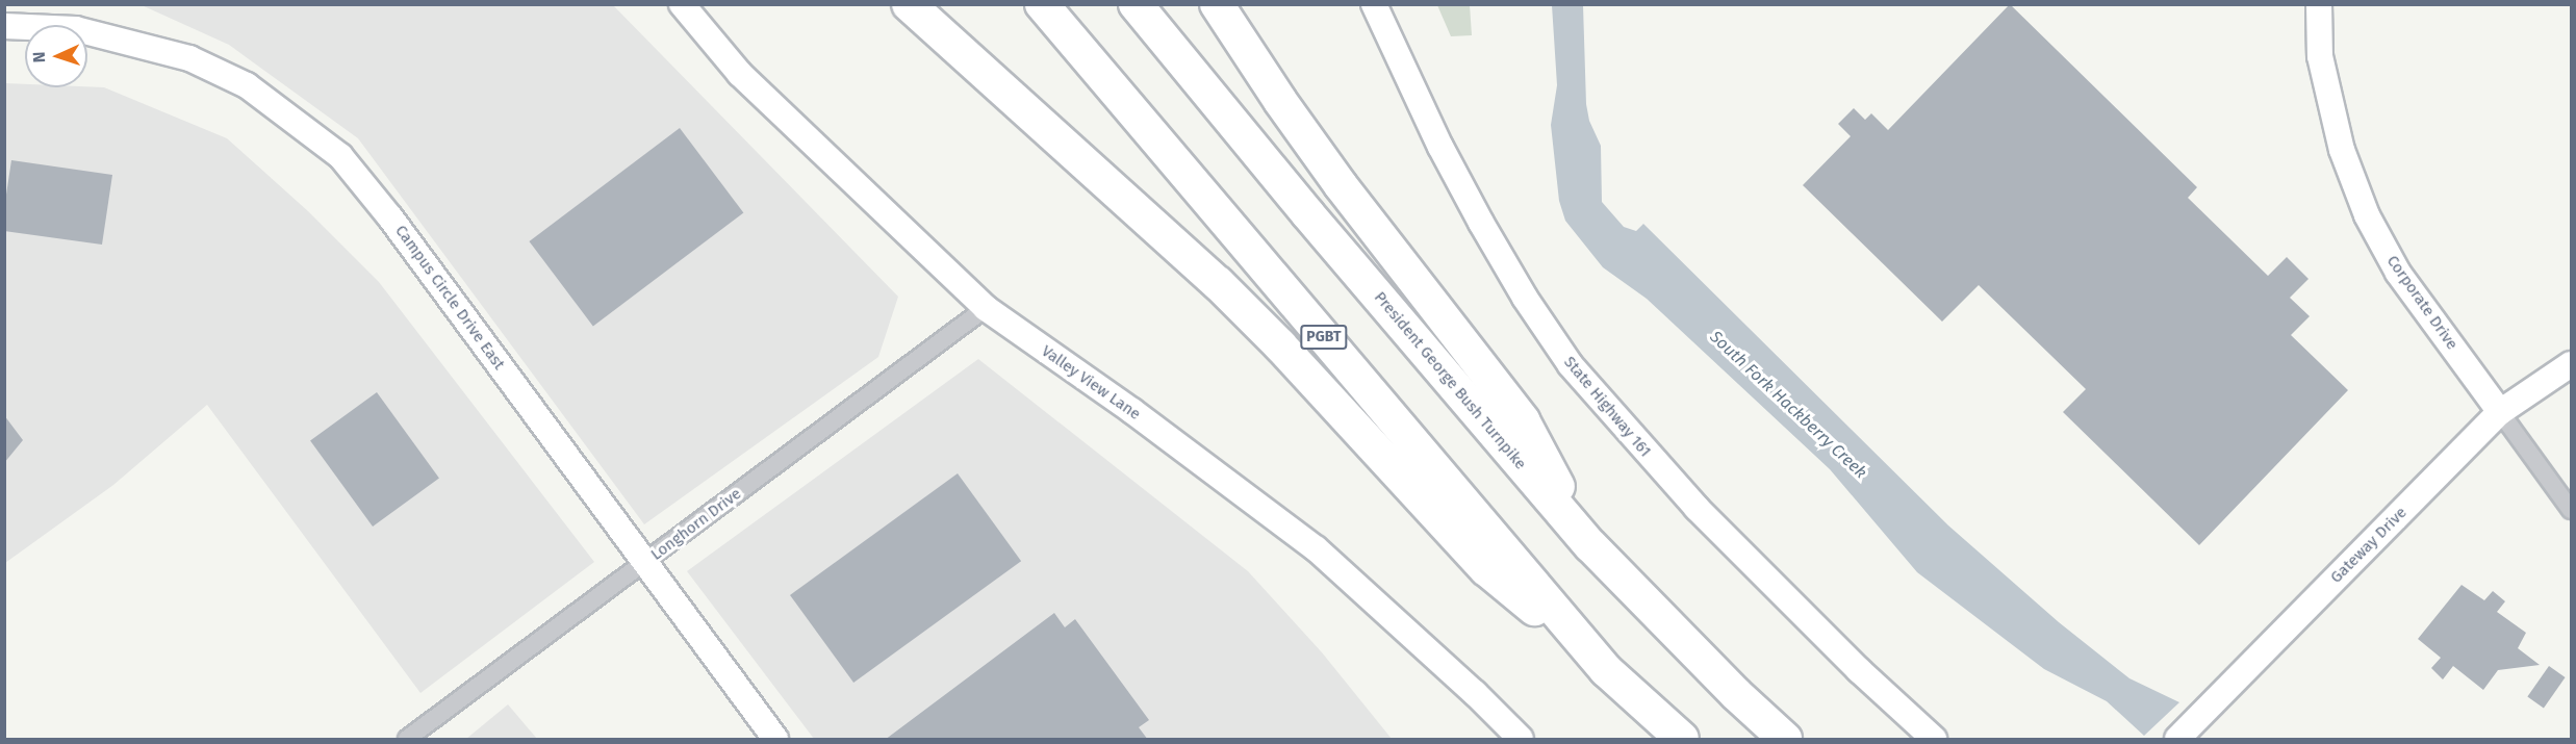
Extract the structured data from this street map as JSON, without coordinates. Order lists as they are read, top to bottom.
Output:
{
  "streets": {
    "highway": ["PGBT", "President George Bush Turnpike"],
    "street": [
      "Campus Circle Drive East",
      "Corporate Drive",
      "Valley View Lane",
      "State Highway 161",
      "Longhorn Drive",
      "Gateway Drive"
    ]
  },
  "crossings": [
    ["Campus Circle Drive East", "Longhorn Drive"],
    ["Corporate Drive", "Gateway Drive"],
    ["Valley View Lane", "Longhorn Drive"]
  ],
  "water": ["South Fork Hackberry Creek"],
  "north": "left"
}
